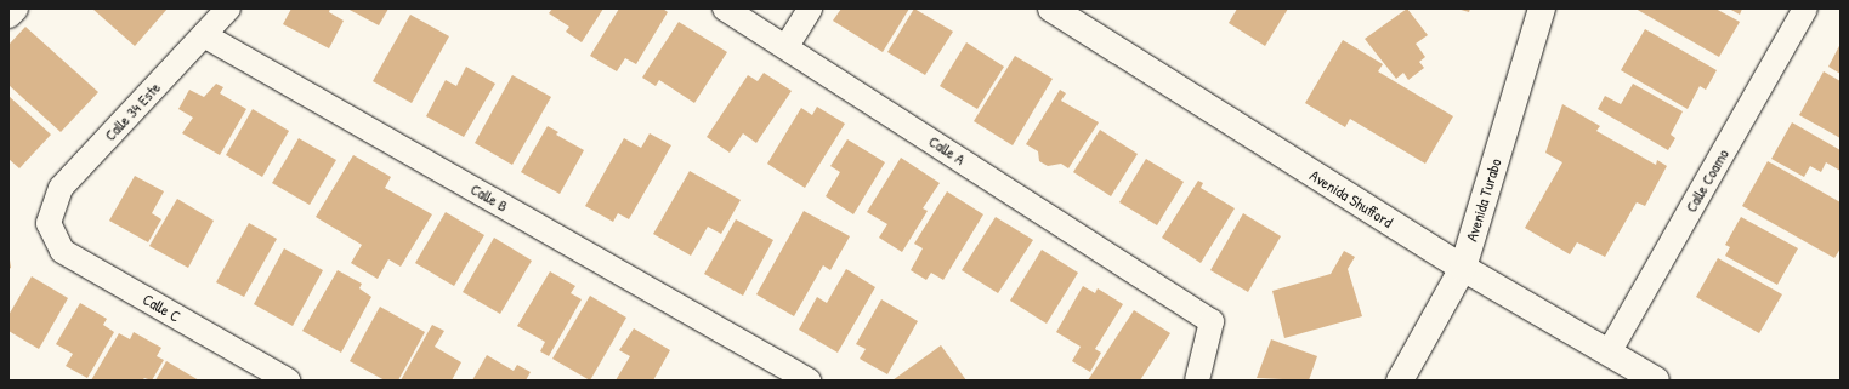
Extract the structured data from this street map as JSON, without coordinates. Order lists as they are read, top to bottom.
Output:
{
  "streets": {
    "street": [
      "Calle 34 Este",
      "Calle A",
      "Calle Coamo",
      "Calle B",
      "Avenida Shufford",
      "Avenida Turabo",
      "Calle C"
    ]
  },
  "crossings": [
    ["Calle 34 Este", "Calle B"],
    ["Calle 34 Este", "Calle C"],
    ["Calle Coamo", "Avenida Shufford"],
    ["Avenida Shufford", "Avenida Turabo"]
  ]
}
